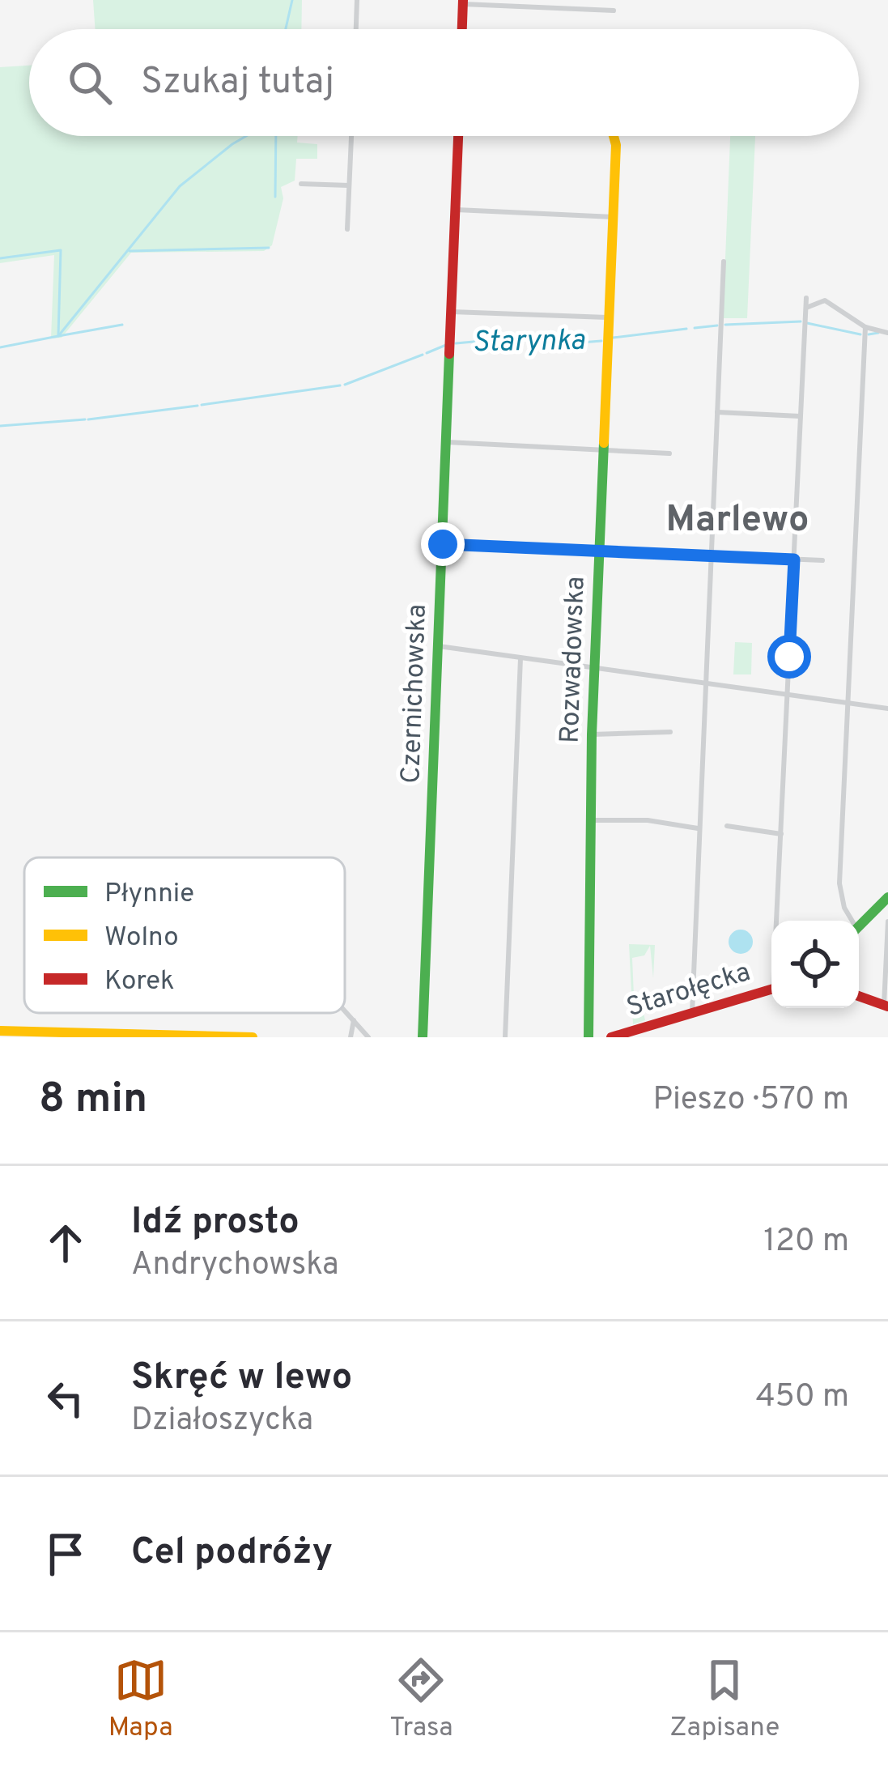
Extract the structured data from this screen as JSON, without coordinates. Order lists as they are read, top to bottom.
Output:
{
  "streets": {
    "street": ["Rozwadowska", "Czernichowska", "Starołęcka"]
  },
  "districts": ["Marlewo"],
  "water": ["Starynka"],
  "legend": ["Płynnie", "Wolno", "Korek"],
  "page": {
    "search": "Szukaj tutaj",
    "heading": ["8 min", "Pieszo · 570 m"],
    "list": [
      ["Idź prosto", "Andrychowska", "120 m"],
      ["Skręć w lewo", "Działoszycka", "450 m"],
      "Cel podróży"
    ],
    "nav": ["Mapa", "Trasa", "Zapisane"]
  }
}
